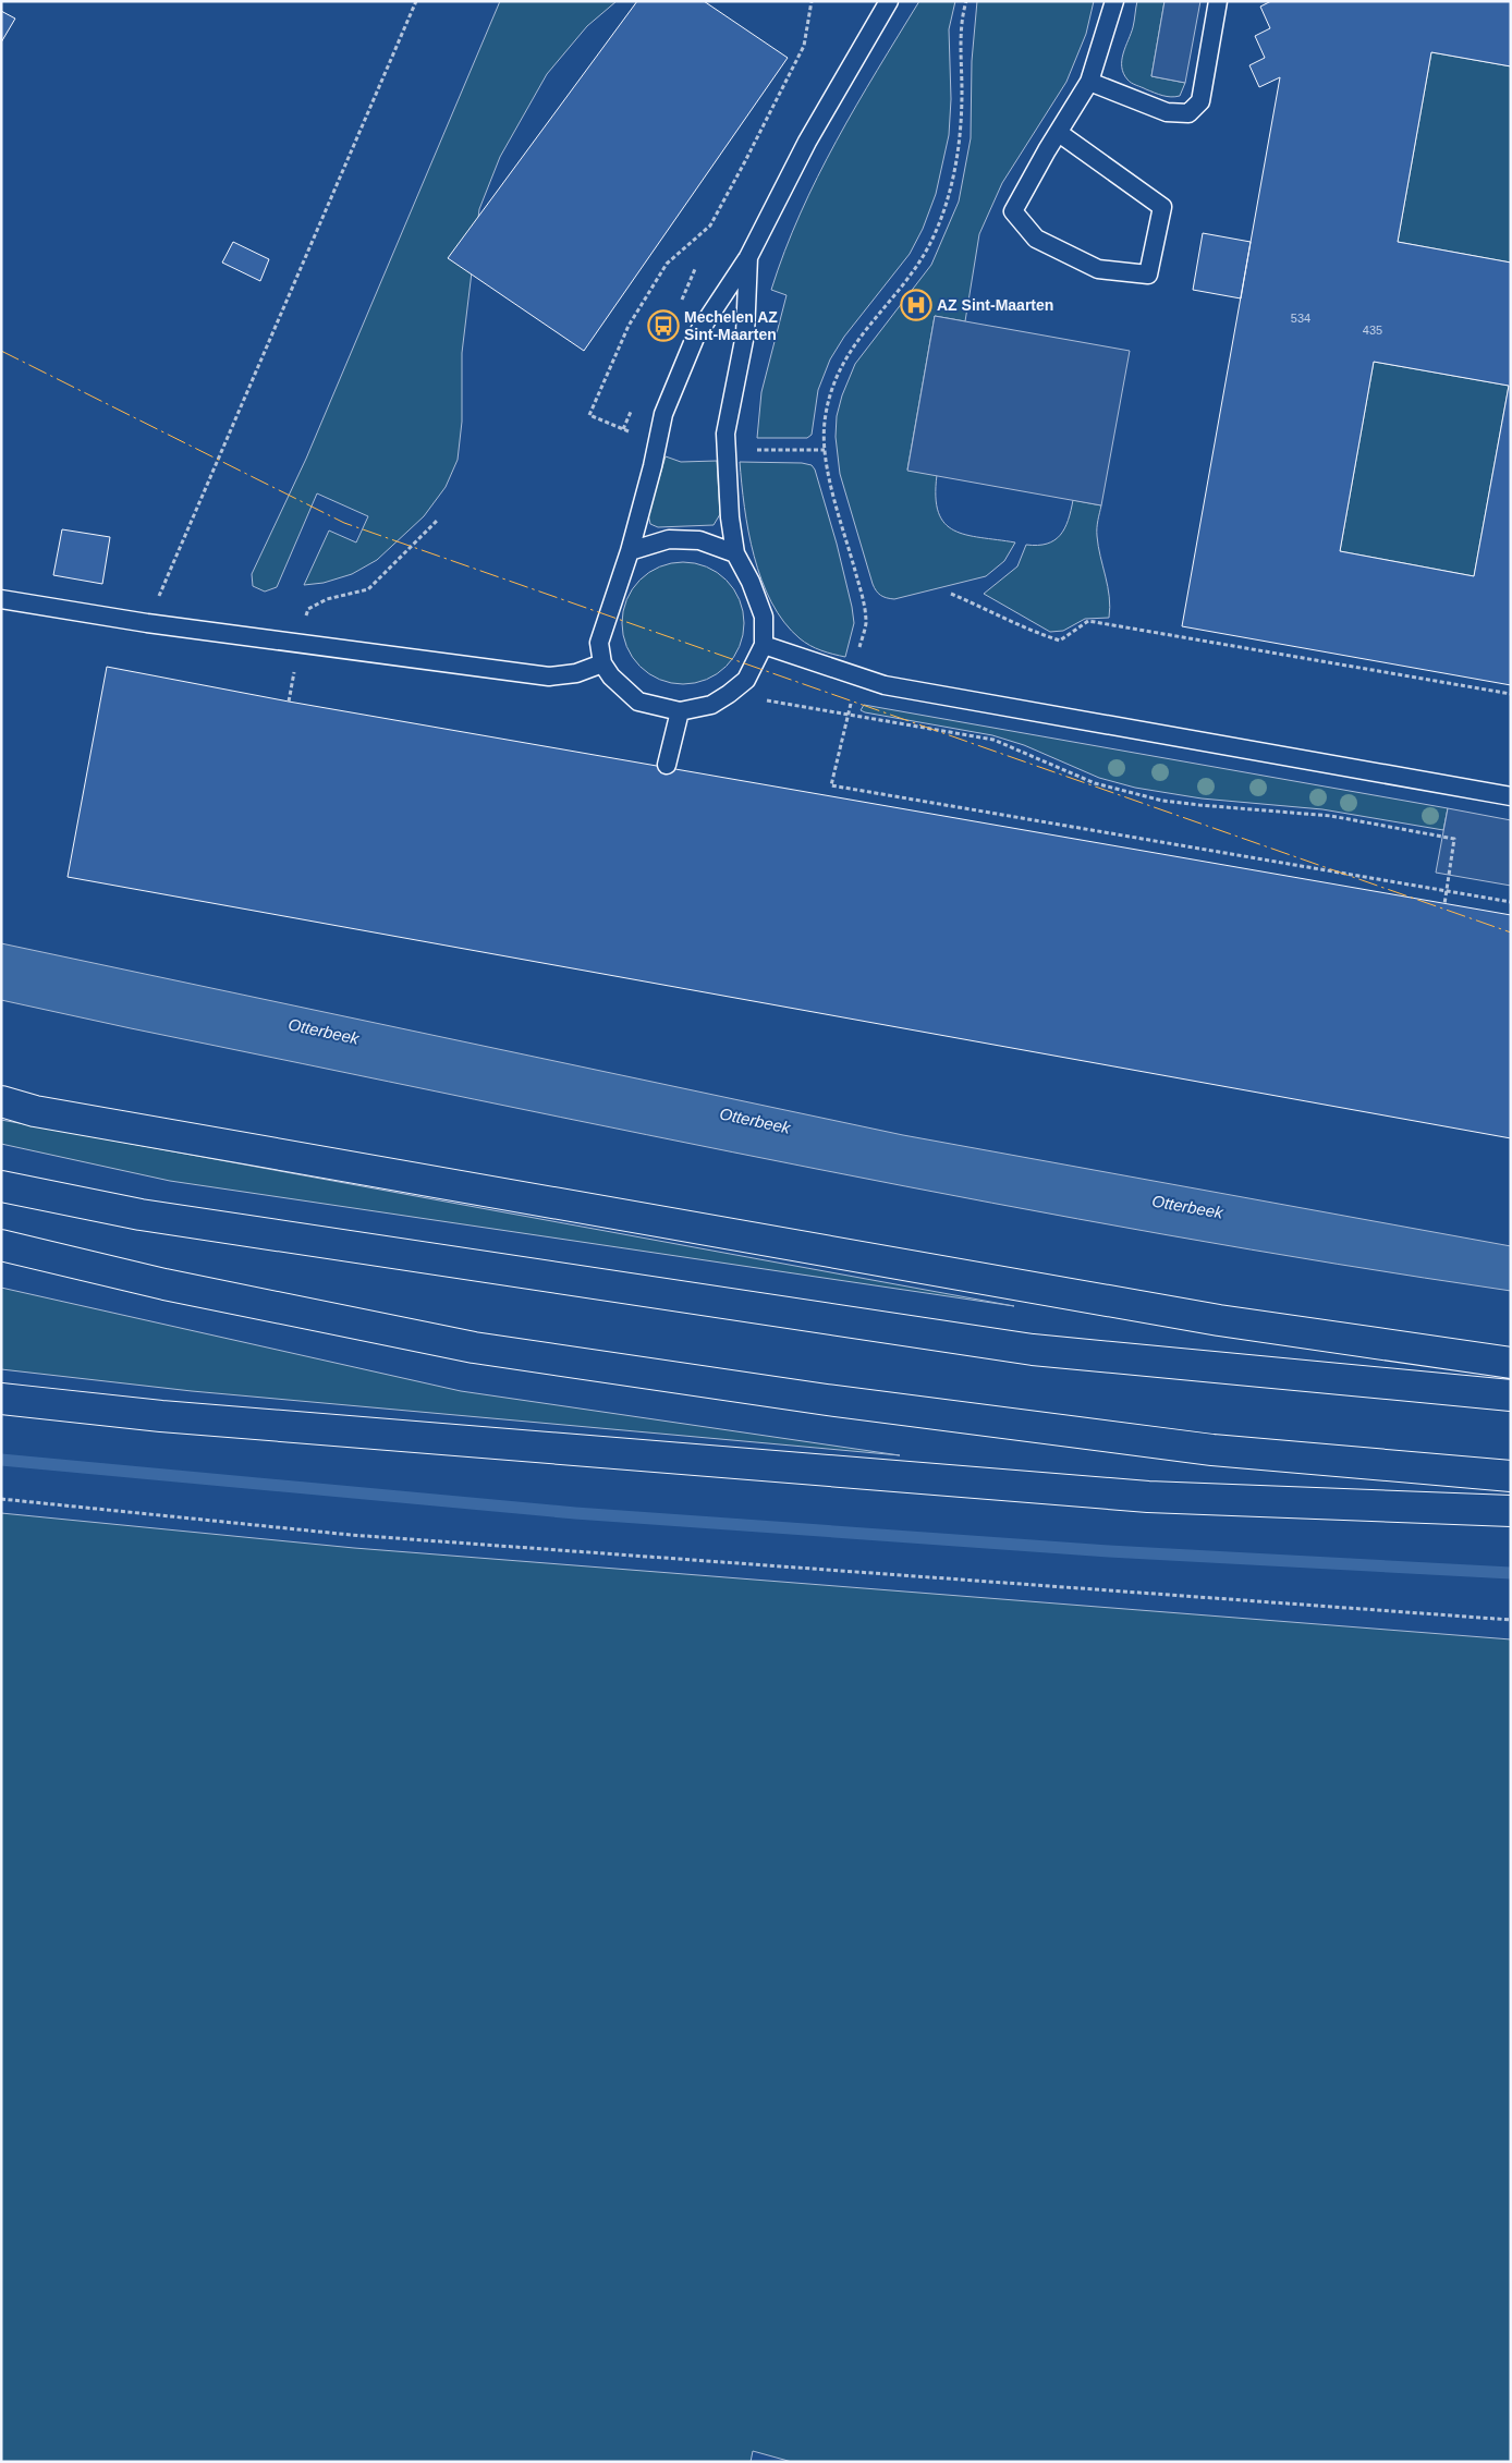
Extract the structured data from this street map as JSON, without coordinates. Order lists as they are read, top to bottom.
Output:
{
  "water": ["Otterbeek"],
  "places": {
    "hospital": ["AZ Sint-Maarten"],
    "bus stop": ["Mechelen AZ Sint-Maarten"]
  },
  "house_numbers": ["534", "435"]
}
